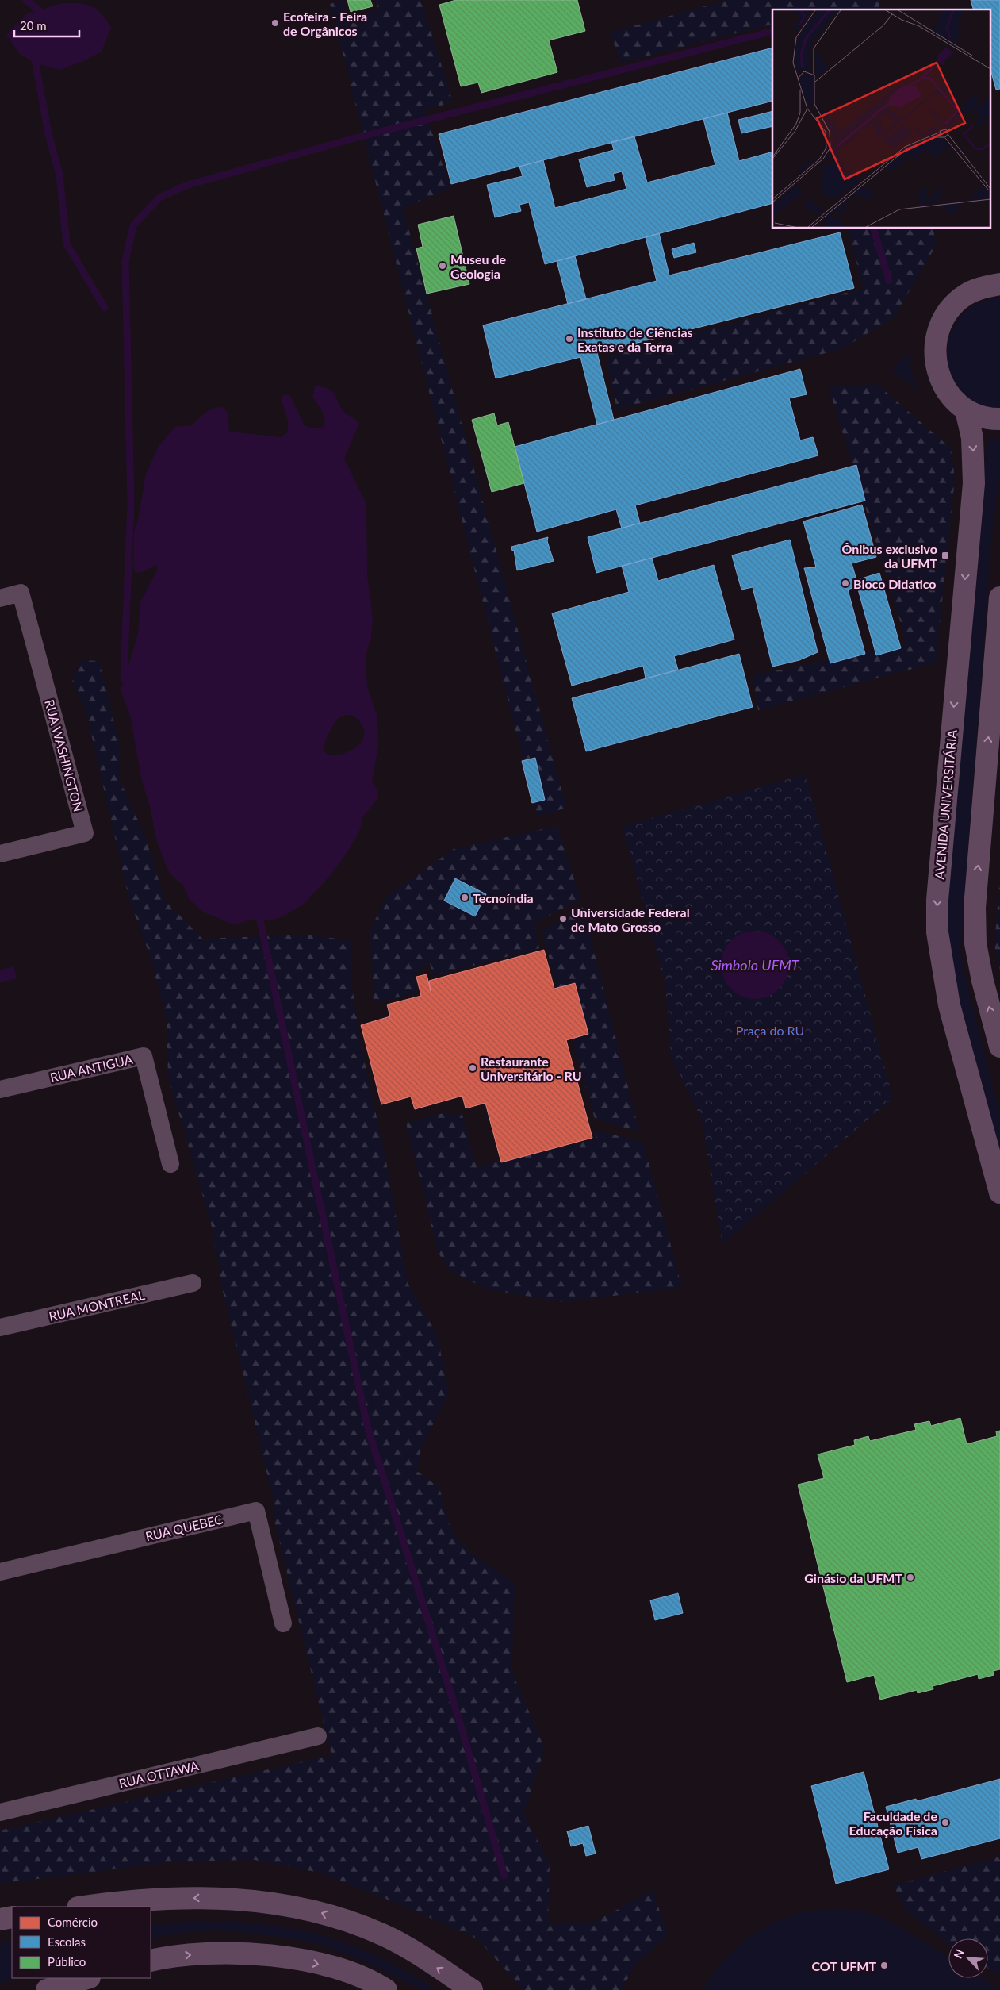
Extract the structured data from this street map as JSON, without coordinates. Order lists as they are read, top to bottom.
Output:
{
  "streets": {
    "street": [
      "RUA WASHINGTON",
      "AVENIDA UNIVERSITÁRIA",
      "RUA ANTIGUA",
      "RUA MONTREAL",
      "RUA QUEBEC",
      "RUA OTTAWA"
    ]
  },
  "water": ["Simbolo UFMT"],
  "parks": ["Praça do RU"],
  "places": {
    "other": [
      "Ecofeira - Feira de Orgânicos",
      "Museu de Geologia",
      "Instituto de Ciências Exatas e da Terra",
      "Bloco Didatico",
      "Tecnoíndia",
      "Universidade Federal de Mato Grosso",
      "Restaurante Universitário - RU",
      "Ginásio da UFMT",
      "Faculdade de Educação Física",
      "COT UFMT"
    ],
    "transit": ["Ônibus exclusivo da UFMT"]
  },
  "legend": ["Comércio", "Escolas", "Público"],
  "scale_bar": "20 m",
  "north": "top left"
}
